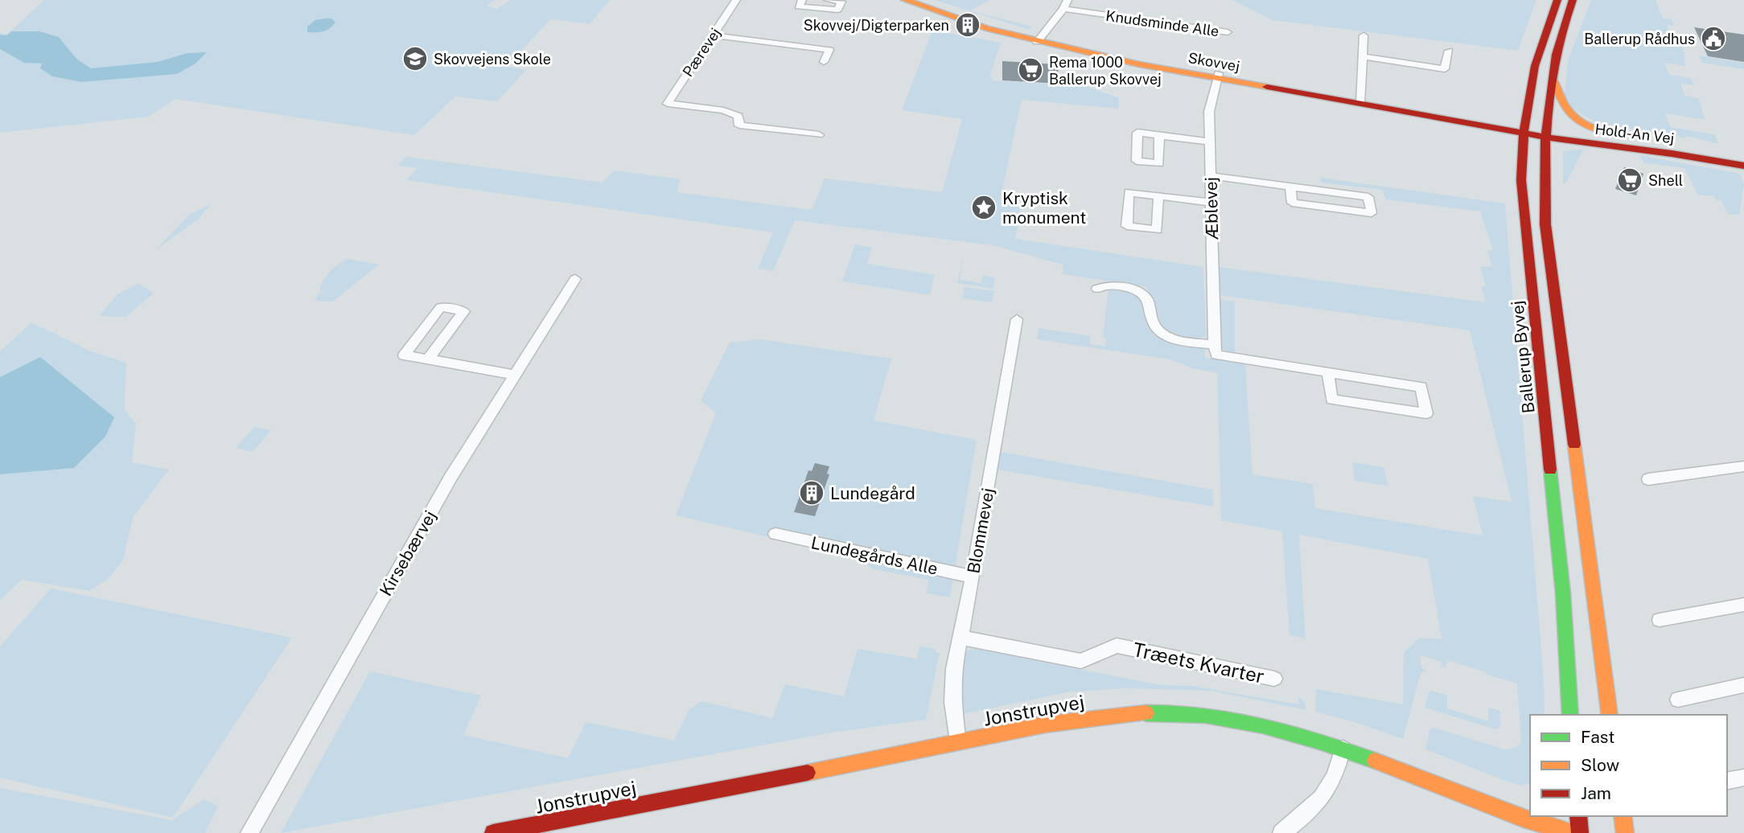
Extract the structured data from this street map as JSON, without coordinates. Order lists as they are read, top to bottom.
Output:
{
  "streets": {
    "main road": [
      "Skovvej",
      "Hold-An Vej",
      "Ballerup Byvej",
      "Jonstrupvej"
    ],
    "street": [
      "Knudsminde Alle",
      "Pærevej",
      "Æblevej",
      "Blommevej",
      "Kirsebærvej",
      "Lundegårds Alle",
      "Træets Kvarter"
    ]
  },
  "crossings": [
    ["Skovvej", "Hold-An Vej"],
    ["Skovvej", "Æblevej"],
    ["Skovvej", "Ballerup Byvej"],
    ["Hold-An Vej", "Ballerup Byvej"],
    ["Blommevej", "Lundegårds Alle"],
    ["Blommevej", "Træets Kvarter"],
    ["Blommevej", "Jonstrupvej"]
  ],
  "places": {
    "building": ["Skovvej/Digterparken", "Lundegård"],
    "public building": ["Ballerup Rådhus"],
    "school or university": ["Skovvejens Skole"],
    "supermarket": ["Rema 1000 Ballerup Skovvej", "Shell"],
    "place": ["Kryptisk monument"]
  },
  "legend": ["Fast", "Slow", "Jam"]
}
